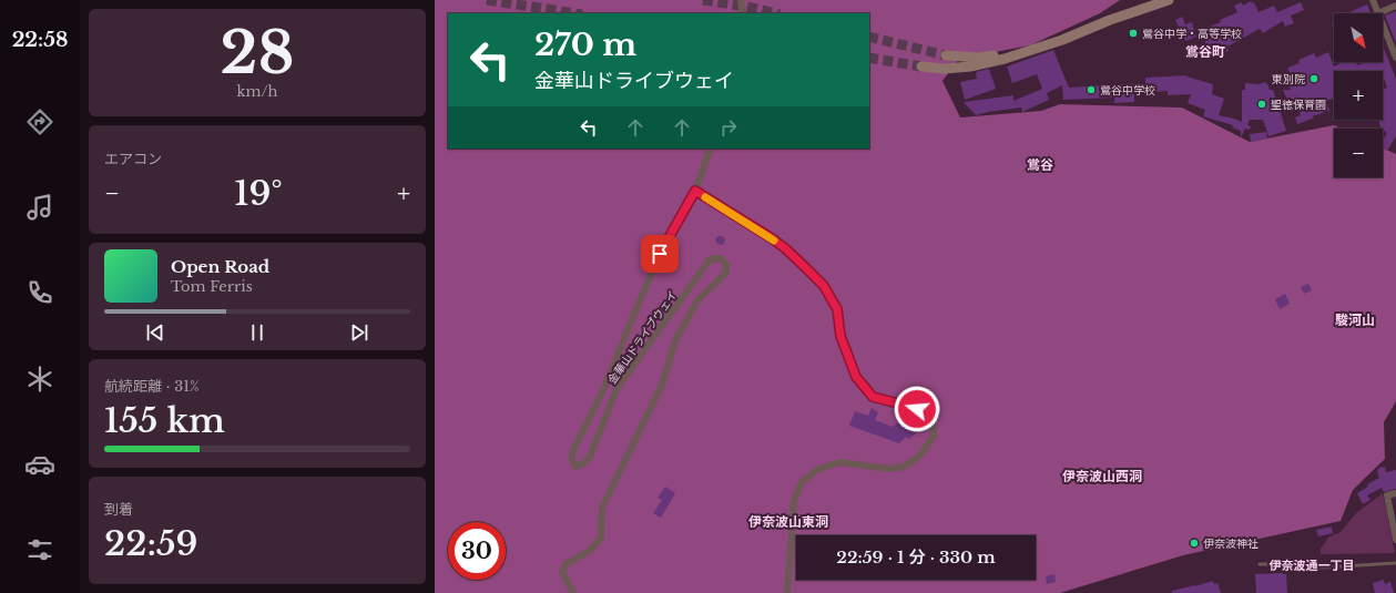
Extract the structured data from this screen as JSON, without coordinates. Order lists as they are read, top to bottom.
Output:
{
  "streets": {
    "street": ["金華山ドライブウェイ"]
  },
  "districts": [
    "鴬谷町",
    "鴬谷",
    "駿河山",
    "伊奈波山西洞",
    "伊奈波山東洞",
    "伊奈波通一丁目"
  ],
  "places": [
    "鶯谷中学・高等学校",
    "東別院",
    "鶯谷中学校",
    "聖徳保育園",
    "伊奈波神社"
  ],
  "north": "bottom right",
  "page": {
    "tabs": "22:58",
    "tile": [
      ["28", "km/h"],
      "エアコン",
      ["航続距離 · 31%", "155 km"],
      ["到着", "22:59"]
    ],
    "map_buttons": ["+", "−"],
    "turn": ["270 m", "金華山ドライブウェイ"],
    "heat": ["−", "19°", "+"],
    "song": ["Open Road", "Tom Ferris"],
    "limit": "30",
    "trip": "22:59 · 1 分 · 330 m"
  }
}
